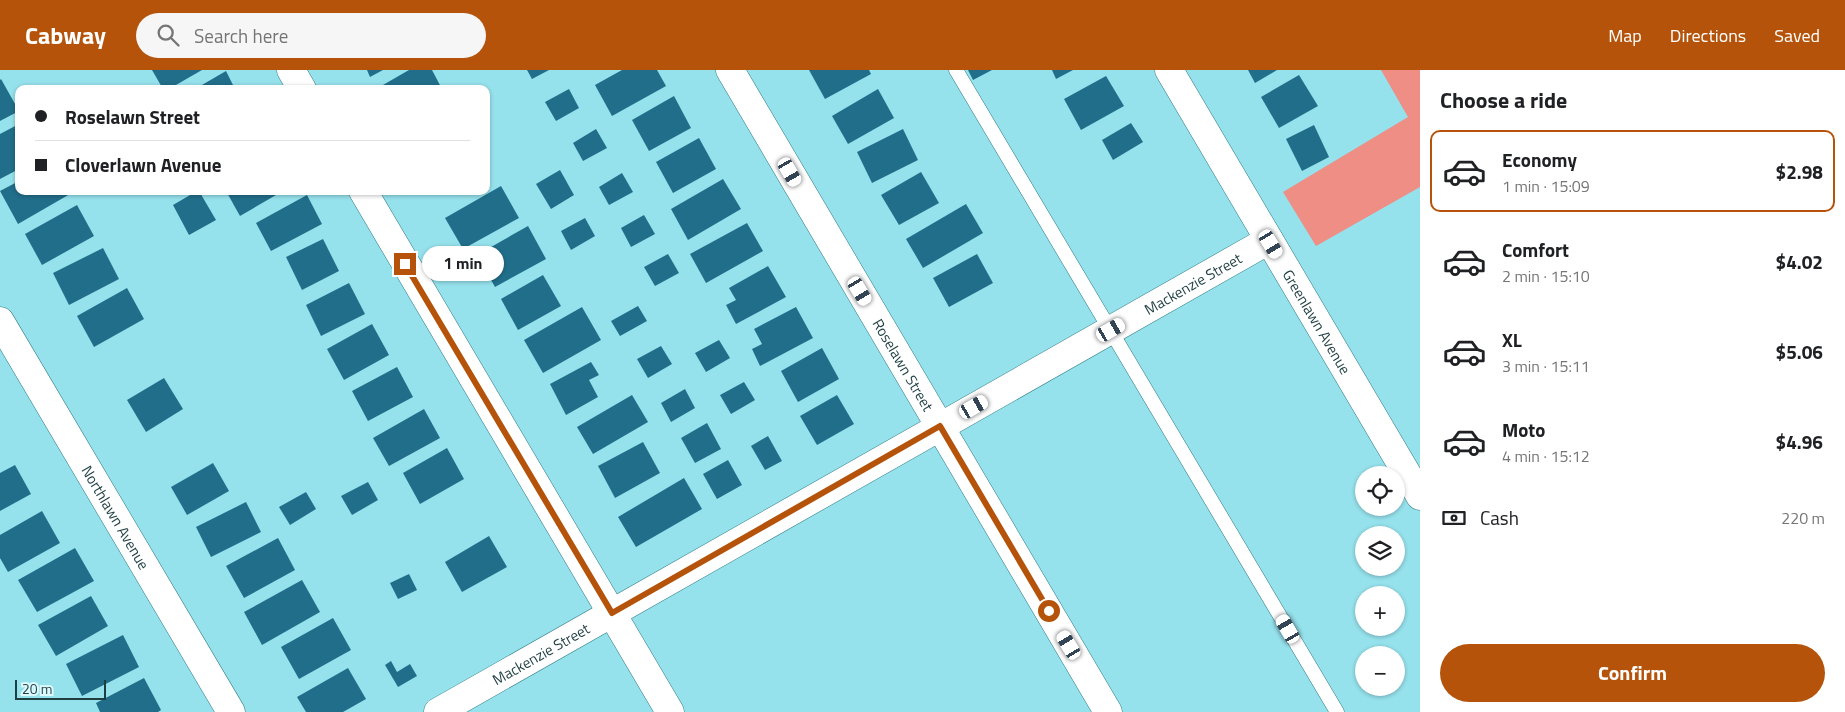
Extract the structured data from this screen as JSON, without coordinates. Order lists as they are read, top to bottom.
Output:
{
  "streets": {
    "street": [
      "Mackenzie Street",
      "Greenlawn Avenue",
      "Roselawn Street",
      "Northlawn Avenue"
    ]
  },
  "crossings": [
    ["Mackenzie Street", "Greenlawn Avenue"],
    ["Mackenzie Street", "Roselawn Street"]
  ],
  "scale_bar": "20 m",
  "page": {
    "header": "Cabway",
    "search": "Search here",
    "nav": ["Map", "Directions", "Saved"],
    "heading": "Choose a ride",
    "banner": ["Roselawn Street", "Cloverlawn Avenue"],
    "list": [
      {
        "name": "Economy",
        "note": "1 min · 15:09",
        "value": "$2.98"
      },
      {
        "name": "Comfort",
        "note": "2 min · 15:10",
        "value": "$4.02"
      },
      {
        "name": "XL",
        "note": "3 min · 15:11",
        "value": "$5.06"
      },
      {
        "name": "Moto",
        "note": "4 min · 15:12",
        "value": "$4.96"
      }
    ],
    "bubble": "1 min",
    "map_buttons": ["+", "−"],
    "pay": ["Cash", "220 m"],
    "buttons": "Confirm",
    "scale": "20 m"
  }
}
